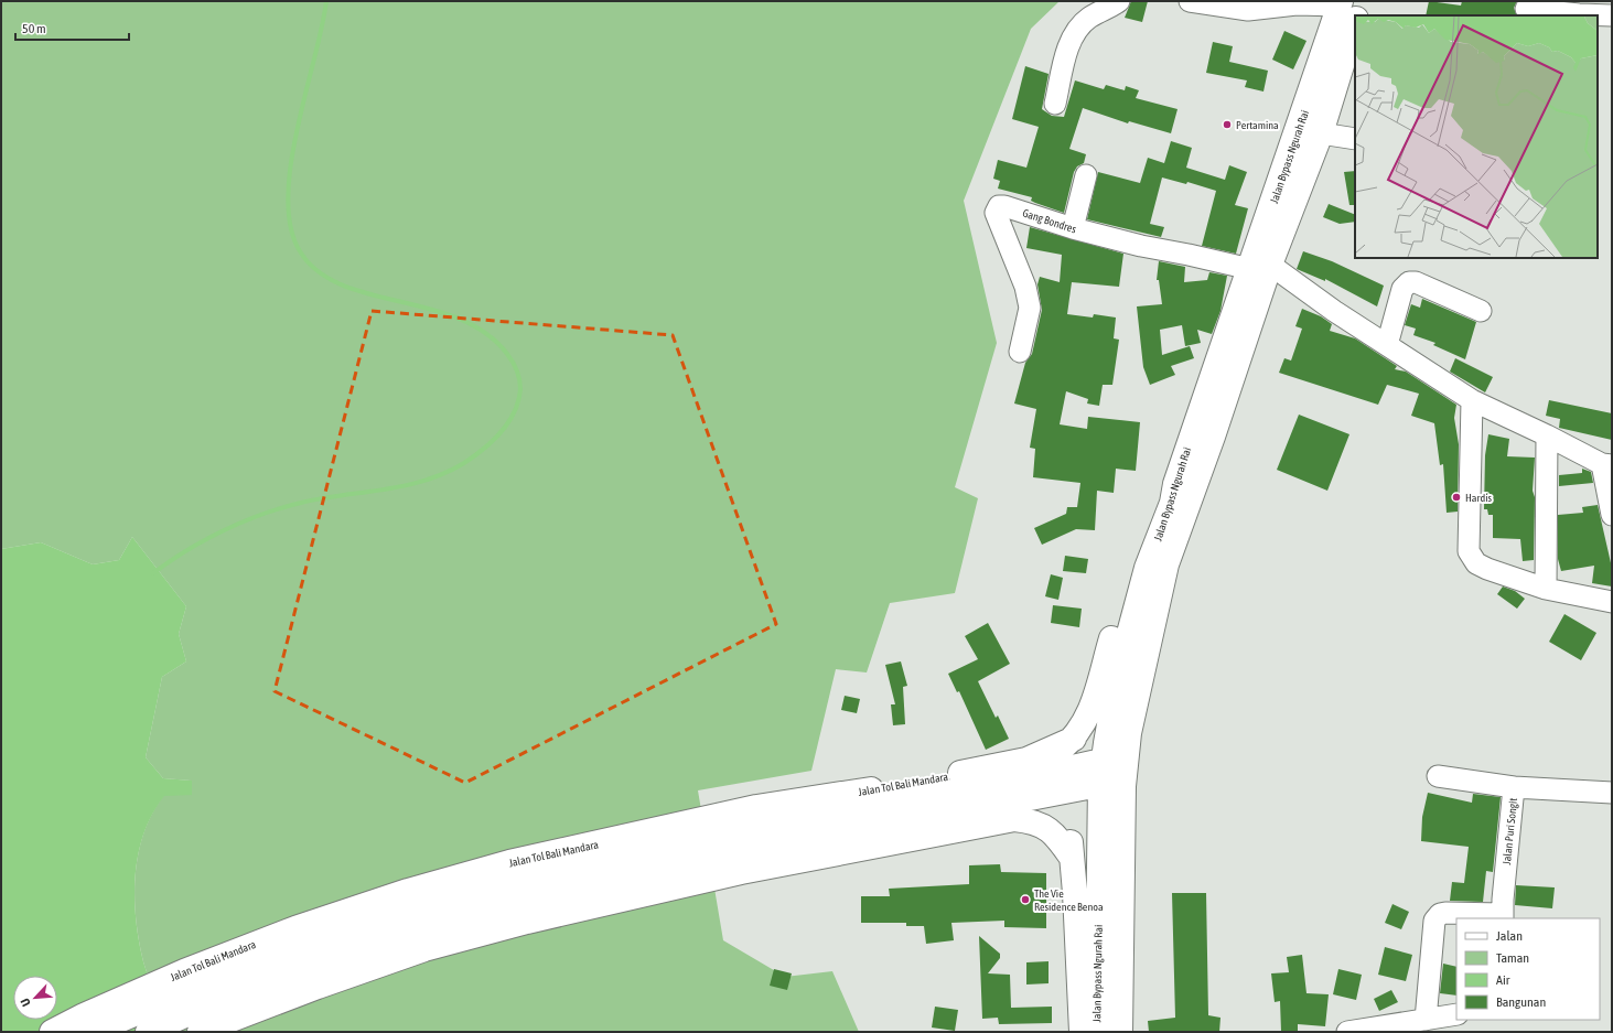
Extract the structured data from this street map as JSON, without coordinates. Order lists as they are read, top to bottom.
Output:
{
  "streets": {
    "highway": ["Jalan Bypass Ngurah Rai", "Jalan Tol Bali Mandara"],
    "street": ["Gang Bondres", "Jalan Puri Songit"]
  },
  "crossings": [
    ["Jalan Bypass Ngurah Rai", "Gang Bondres"],
    ["Jalan Bypass Ngurah Rai", "Jalan Tol Bali Mandara"]
  ],
  "places": ["Pertamina", "Hardis", "The Vie Residence Benoa"],
  "legend": [
    "Jalan",
    "Taman",
    "Air",
    "Bangunan"
  ],
  "scale_bar": "50 m",
  "north": "bottom left"
}
